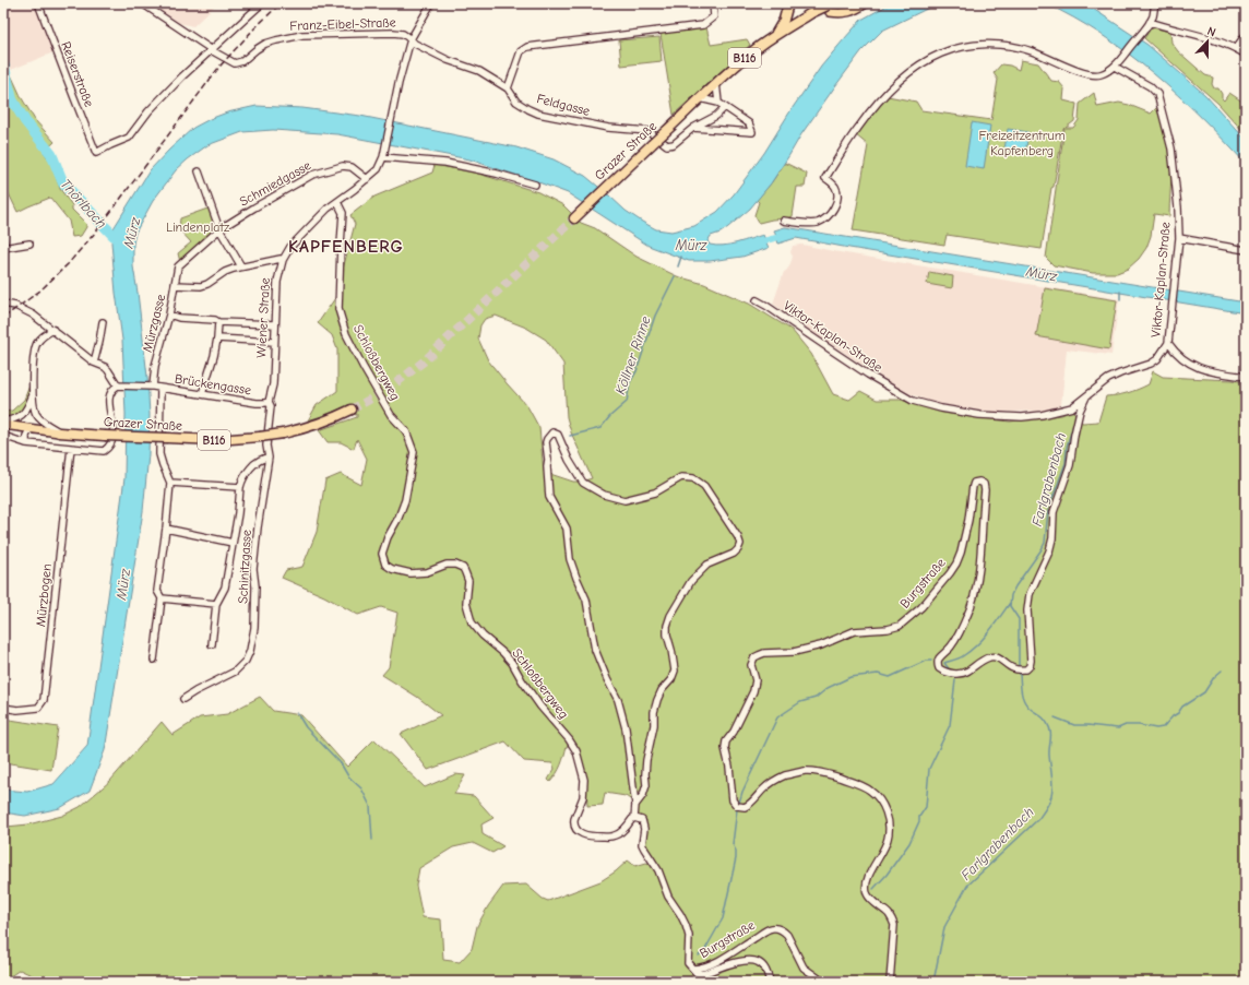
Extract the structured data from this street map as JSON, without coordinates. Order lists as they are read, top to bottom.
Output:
{
  "streets": {
    "highway": ["B116", "Grazer Straße"],
    "street": [
      "Franz-Eibel-Straße",
      "Reiserstraße",
      "Feldgasse",
      "Schmiedgasse",
      "Viktor-Kaplan-Straße",
      "Wiener Straße",
      "Mürzgasse",
      "Schloßbergweg",
      "Brückengasse",
      "Schinitzgasse",
      "Burgstraße",
      "Mürzbogen"
    ]
  },
  "crossings": [
    ["Franz-Eibel-Straße", "Reiserstraße"],
    ["Franz-Eibel-Straße", "Feldgasse"],
    ["Franz-Eibel-Straße", "Wiener Straße"],
    ["Feldgasse", "Wiener Straße"],
    ["Schmiedgasse", "Wiener Straße"],
    ["Schmiedgasse", "Mürzgasse"],
    ["Viktor-Kaplan-Straße", "Burgstraße"],
    ["Wiener Straße", "Schloßbergweg"],
    ["Wiener Straße", "Brückengasse"],
    ["Wiener Straße", "Schinitzgasse"],
    ["Mürzgasse", "Brückengasse"],
    ["Brückengasse", "Schinitzgasse"]
  ],
  "districts": ["KAPFENBERG"],
  "water": [
    "Thörlbach",
    "Mürz",
    "Köllner Rinne",
    "Farlgrabenbach"
  ],
  "parks": ["Freizeitzentrum Kapfenberg", "Lindenplatz"],
  "north": "top"
}
